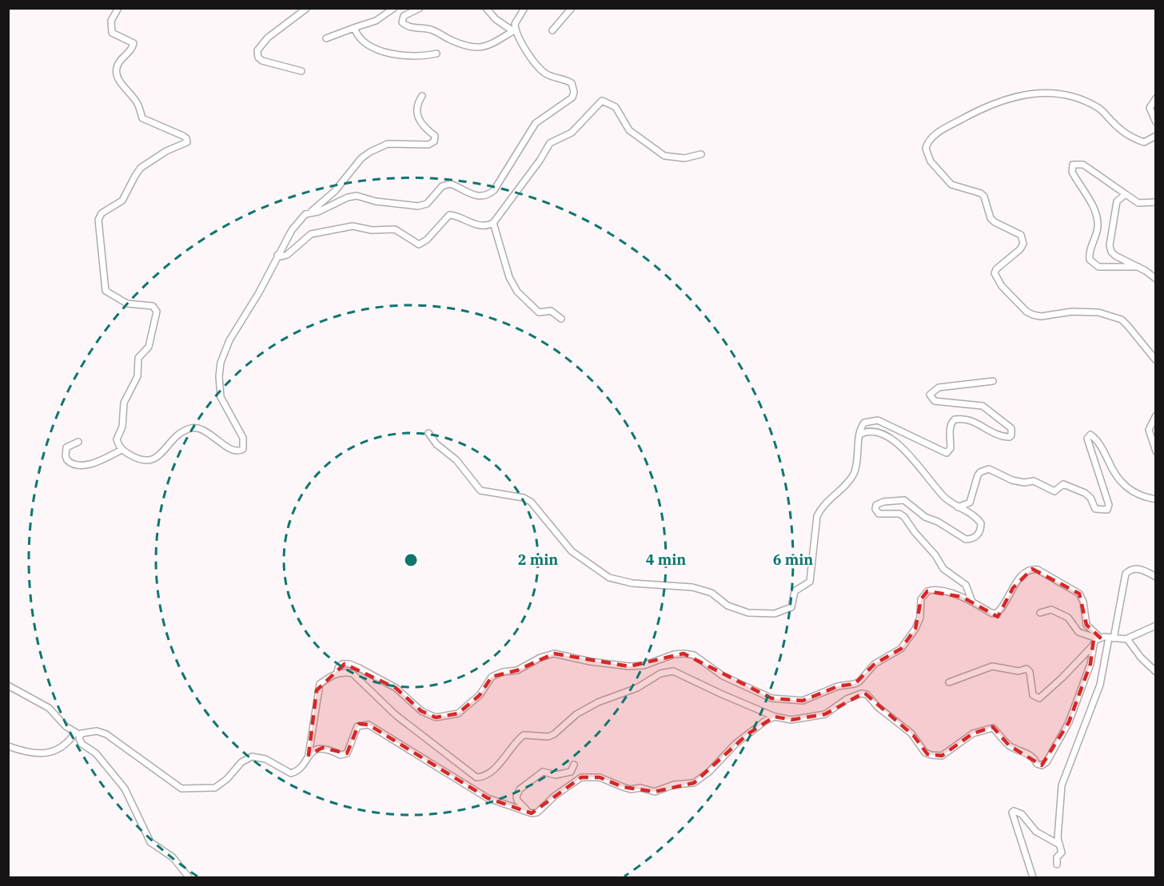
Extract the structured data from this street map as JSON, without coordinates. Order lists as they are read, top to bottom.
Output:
{
  "rings": ["2 min", "4 min", "6 min"]
}
